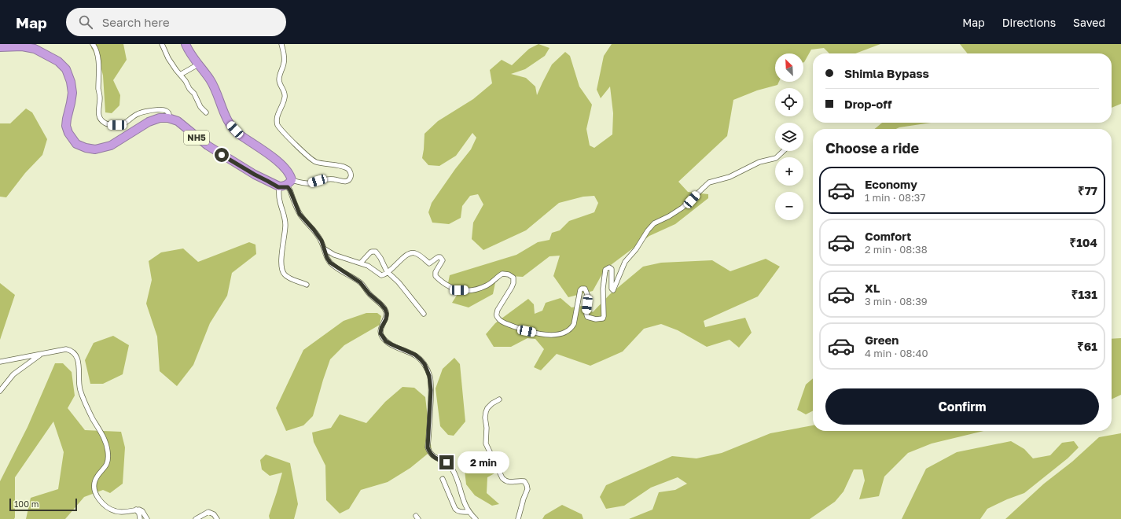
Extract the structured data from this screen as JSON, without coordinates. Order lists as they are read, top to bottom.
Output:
{
  "streets": {
    "highway": ["NH5"]
  },
  "scale_bar": "100 m",
  "north": "top left",
  "page": {
    "header": "Map",
    "search": "Search here",
    "nav": ["Map", "Directions", "Saved"],
    "map_buttons": ["+", "−"],
    "banner": ["Shimla Bypass", "Drop-off"],
    "heading": "Choose a ride",
    "list": [
      {
        "name": "Economy",
        "note": "1 min · 08:37",
        "value": "₹77"
      },
      {
        "name": "Comfort",
        "note": "2 min · 08:38",
        "value": "₹104"
      },
      {
        "name": "XL",
        "note": "3 min · 08:39",
        "value": "₹131"
      },
      {
        "name": "Green",
        "note": "4 min · 08:40",
        "value": "₹61"
      }
    ],
    "buttons": "Confirm",
    "bubble": "2 min",
    "scale": "100 m"
  }
}
